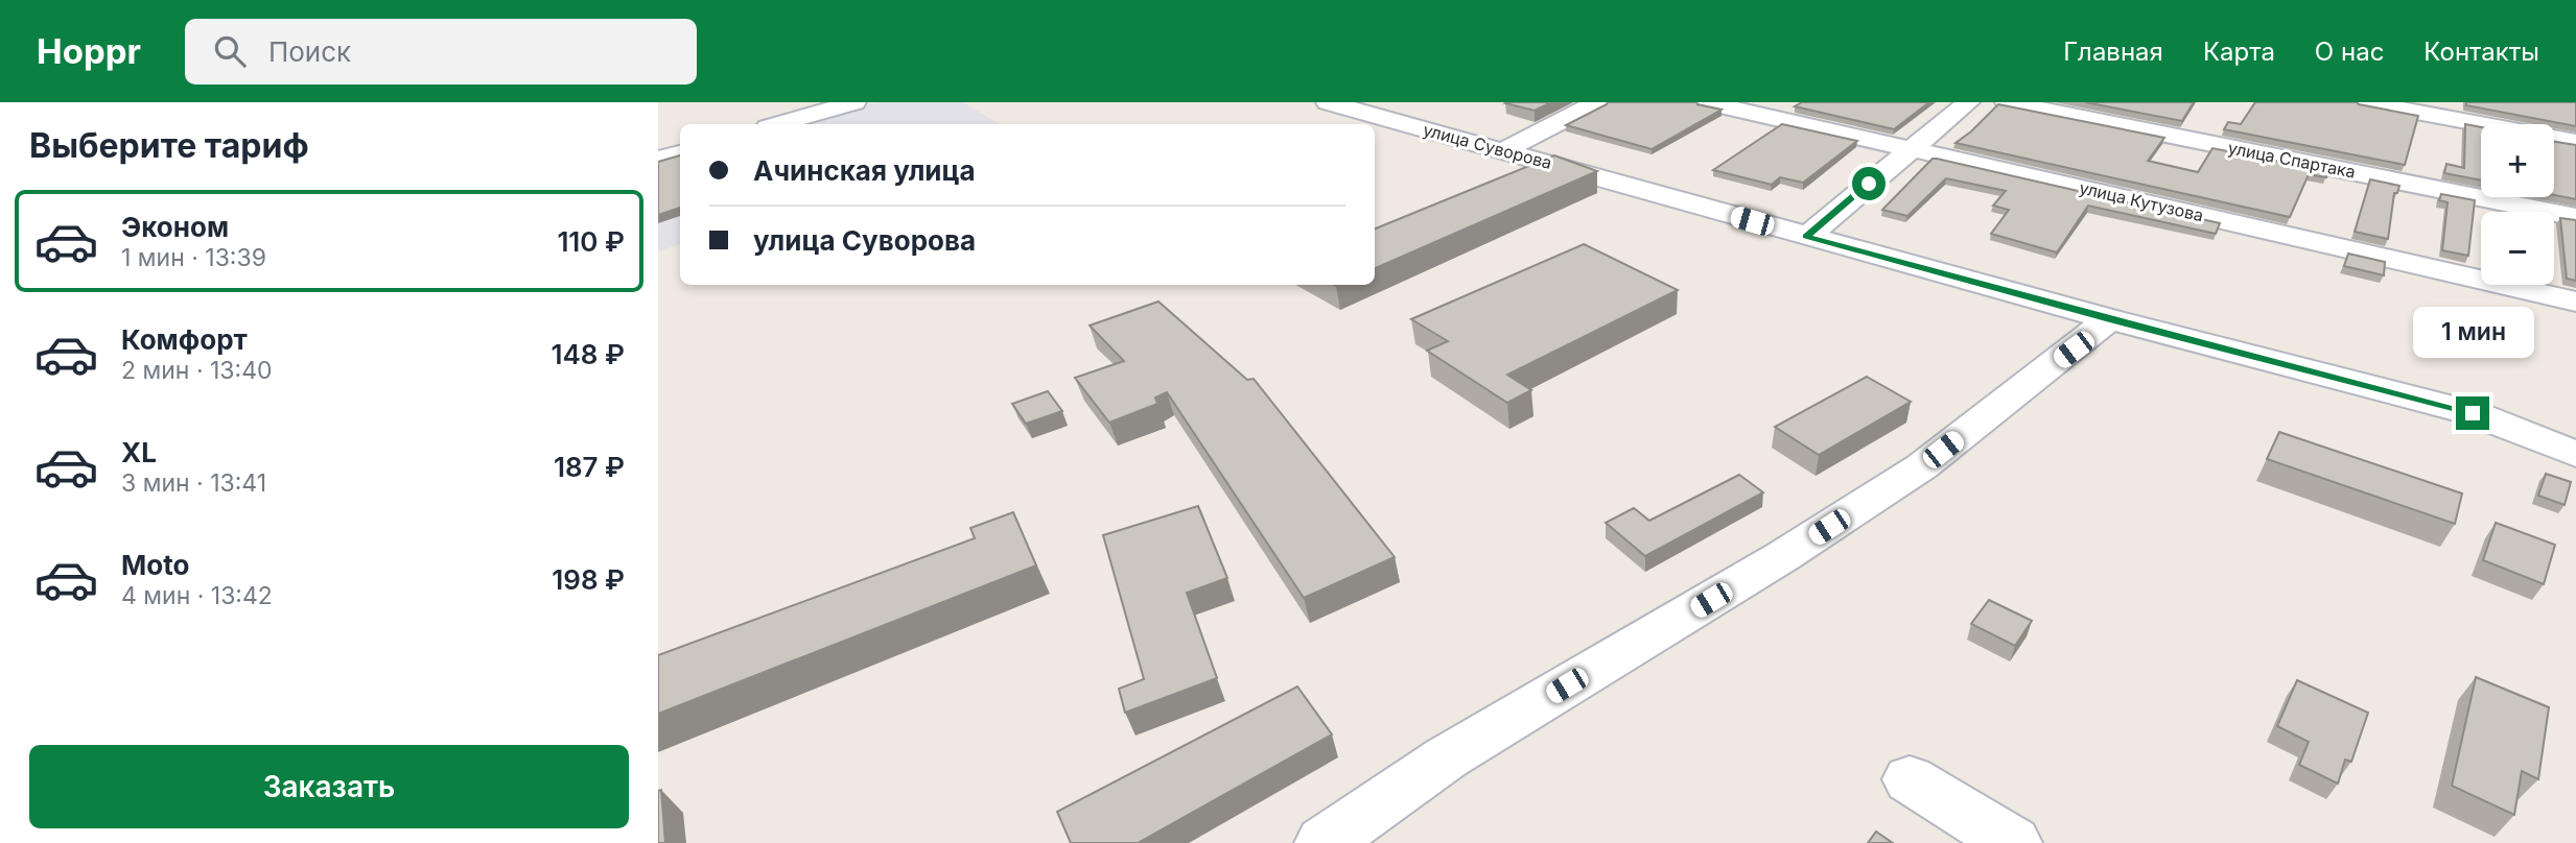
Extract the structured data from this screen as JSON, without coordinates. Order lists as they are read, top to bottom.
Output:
{
  "streets": {
    "street": ["улица Суворова", "улица Спартака", "улица Кутузова"]
  },
  "page": {
    "header": "Hoppr",
    "search": "Поиск",
    "nav": [
      "Главная",
      "Карта",
      "О нас",
      "Контакты"
    ],
    "heading": "Выберите тариф",
    "map_buttons": ["+", "−"],
    "banner": ["Ачинская улица", "улица Суворова"],
    "list": [
      {
        "name": "Эконом",
        "note": "1 мин · 13:39",
        "value": "110 ₽"
      },
      {
        "name": "Комфорт",
        "note": "2 мин · 13:40",
        "value": "148 ₽"
      },
      {
        "name": "XL",
        "note": "3 мин · 13:41",
        "value": "187 ₽"
      },
      {
        "name": "Moto",
        "note": "4 мин · 13:42",
        "value": "198 ₽"
      }
    ],
    "bubble": "1 мин",
    "buttons": "Заказать"
  }
}
